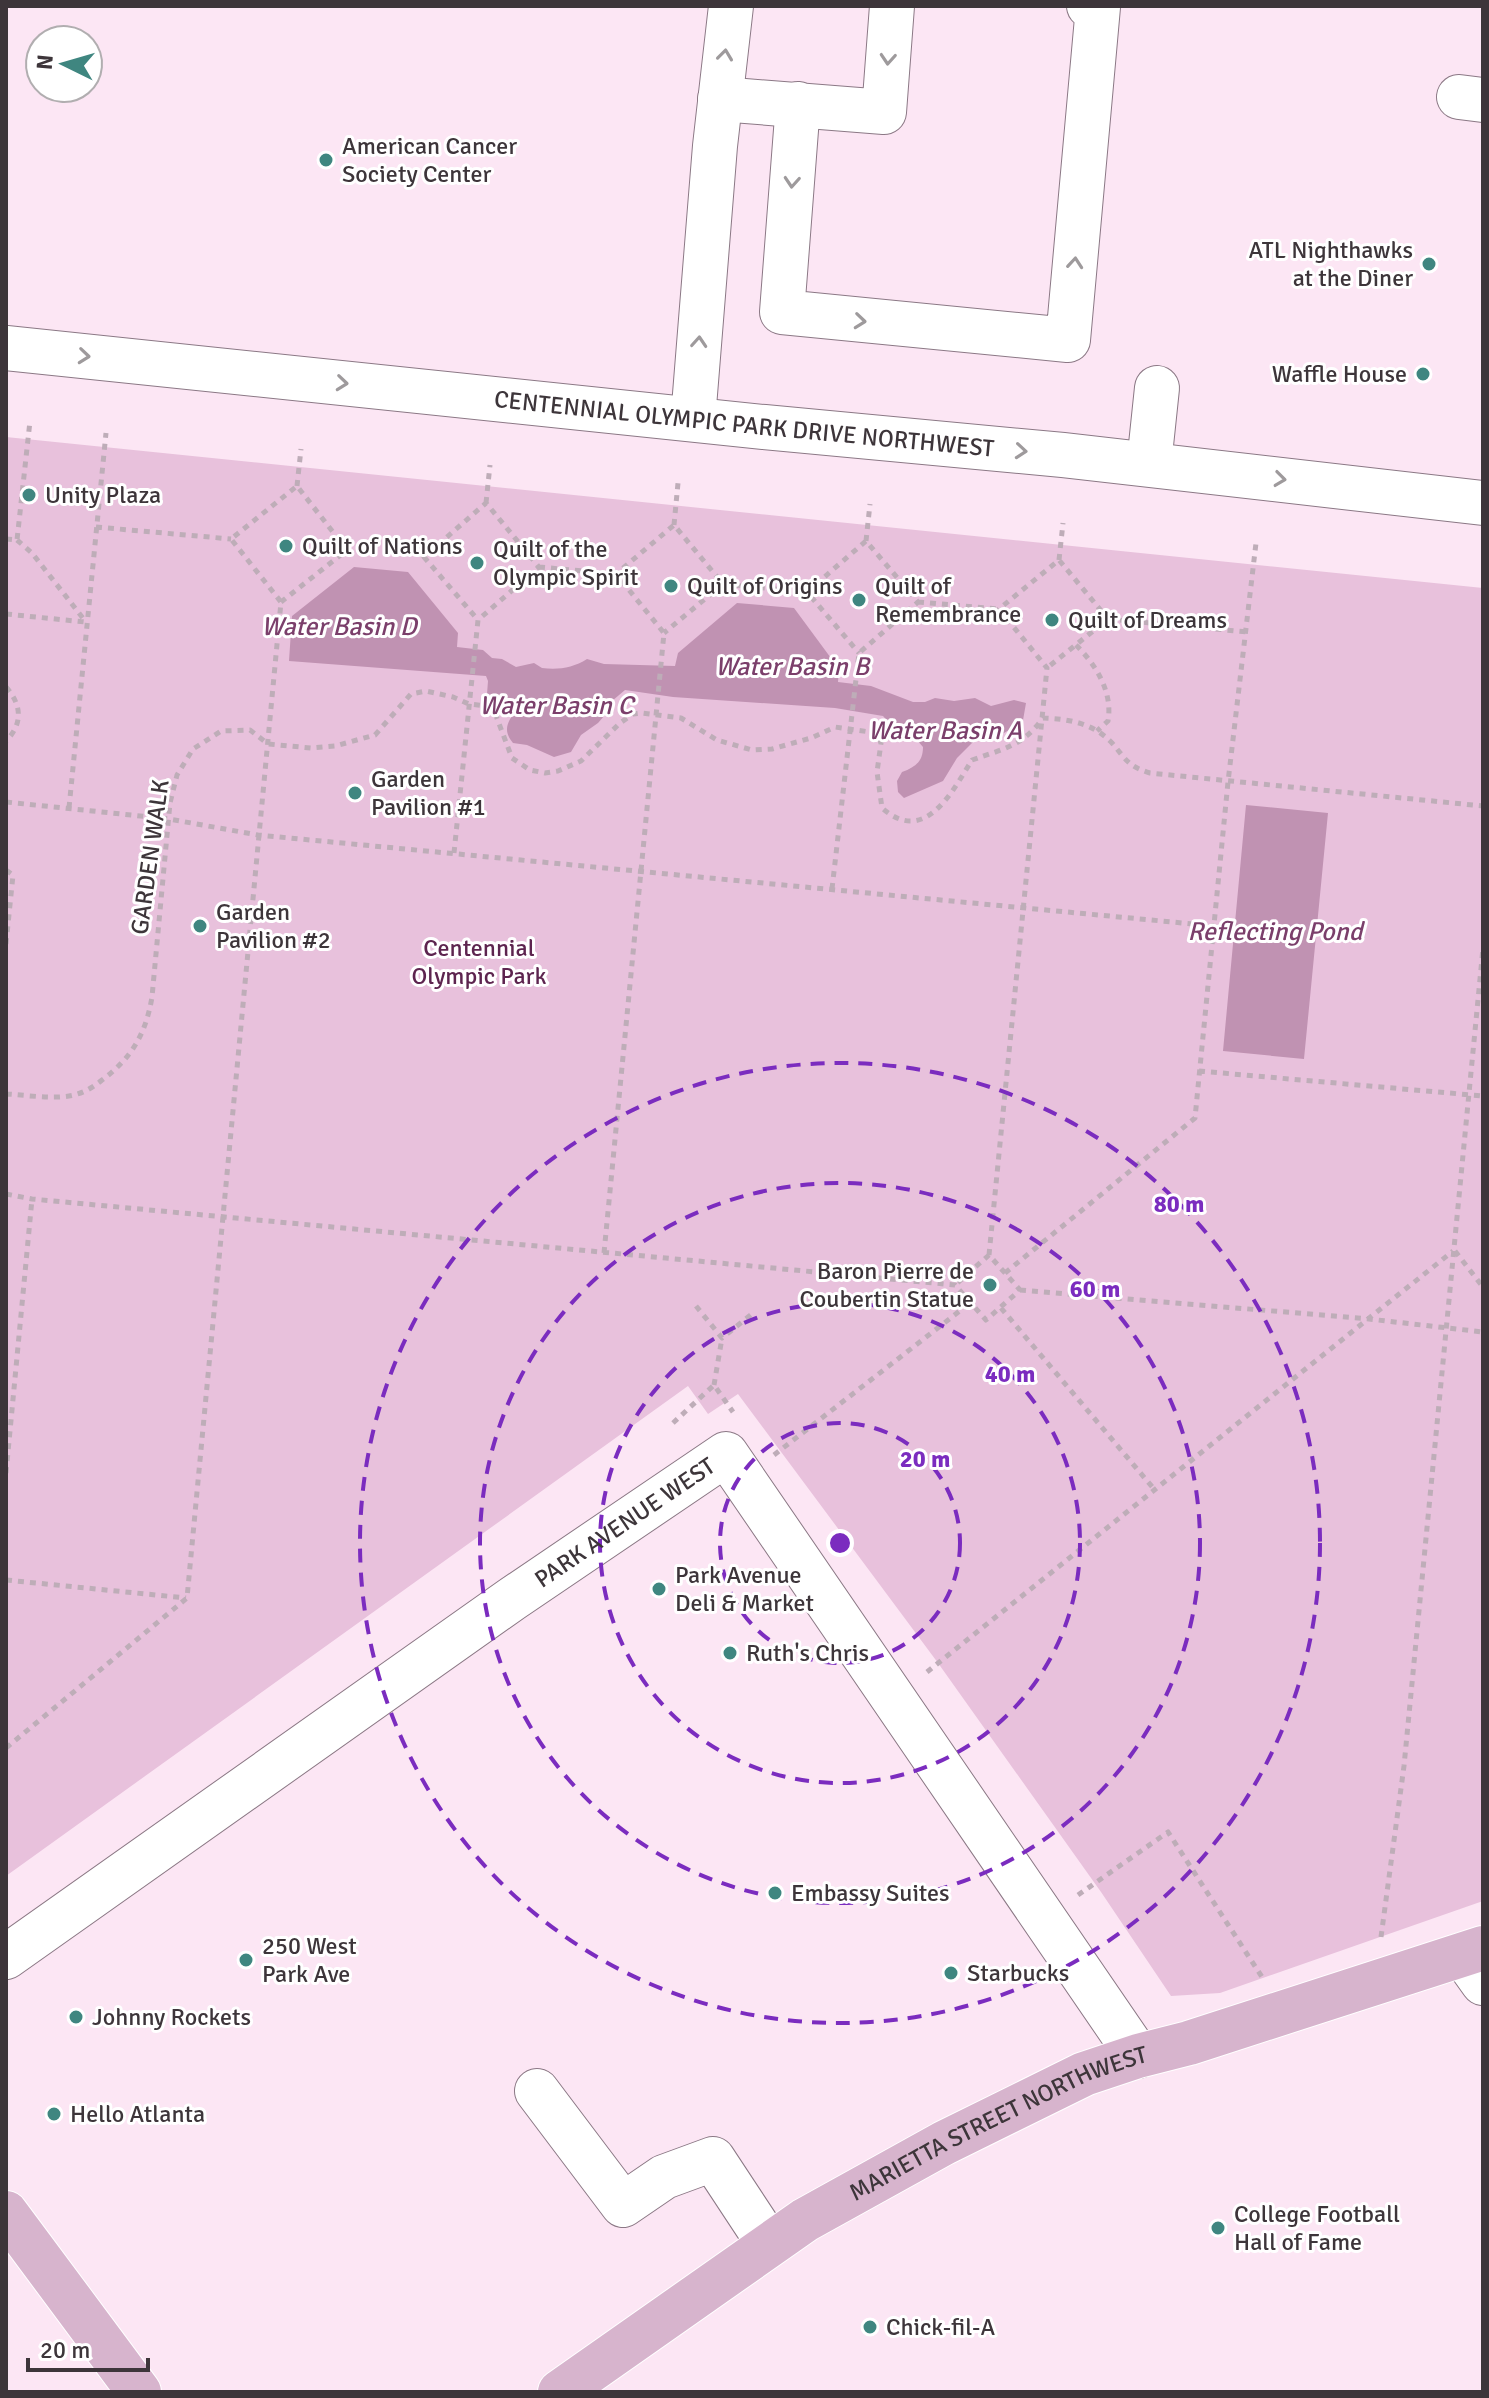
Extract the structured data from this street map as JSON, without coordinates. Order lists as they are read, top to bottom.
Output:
{
  "streets": {
    "main road": ["MARIETTA STREET NORTHWEST"],
    "street": ["CENTENNIAL OLYMPIC PARK DRIVE NORTHWEST", "PARK AVENUE WEST"],
    "path": ["GARDEN WALK"]
  },
  "crossings": [
    ["PARK AVENUE WEST", "MARIETTA STREET NORTHWEST"]
  ],
  "one_way": ["CENTENNIAL OLYMPIC PARK DRIVE NORTHWEST"],
  "water": [
    "Water Basin D",
    "Water Basin B",
    "Water Basin C",
    "Water Basin A",
    "Reflecting Pond"
  ],
  "parks": ["Centennial Olympic Park"],
  "places": [
    "American Cancer Society Center",
    "ATL Nighthawks at the Diner",
    "Waffle House",
    "Unity Plaza",
    "Quilt of Nations",
    "Quilt of the Olympic Spirit",
    "Quilt of Origins",
    "Quilt of Remembrance",
    "Quilt of Dreams",
    "Garden Pavilion #1",
    "Garden Pavilion #2",
    "Baron Pierre de Coubertin Statue",
    "Park Avenue Deli & Market",
    "Ruth's Chris",
    "Embassy Suites",
    "250 West Park Ave",
    "Starbucks",
    "Johnny Rockets",
    "Hello Atlanta",
    "College Football Hall of Fame",
    "Chick-fil-A"
  ],
  "scale_bar": "20 m",
  "north": "left",
  "rings": [
    "80 m",
    "60 m",
    "40 m",
    "20 m"
  ]
}
